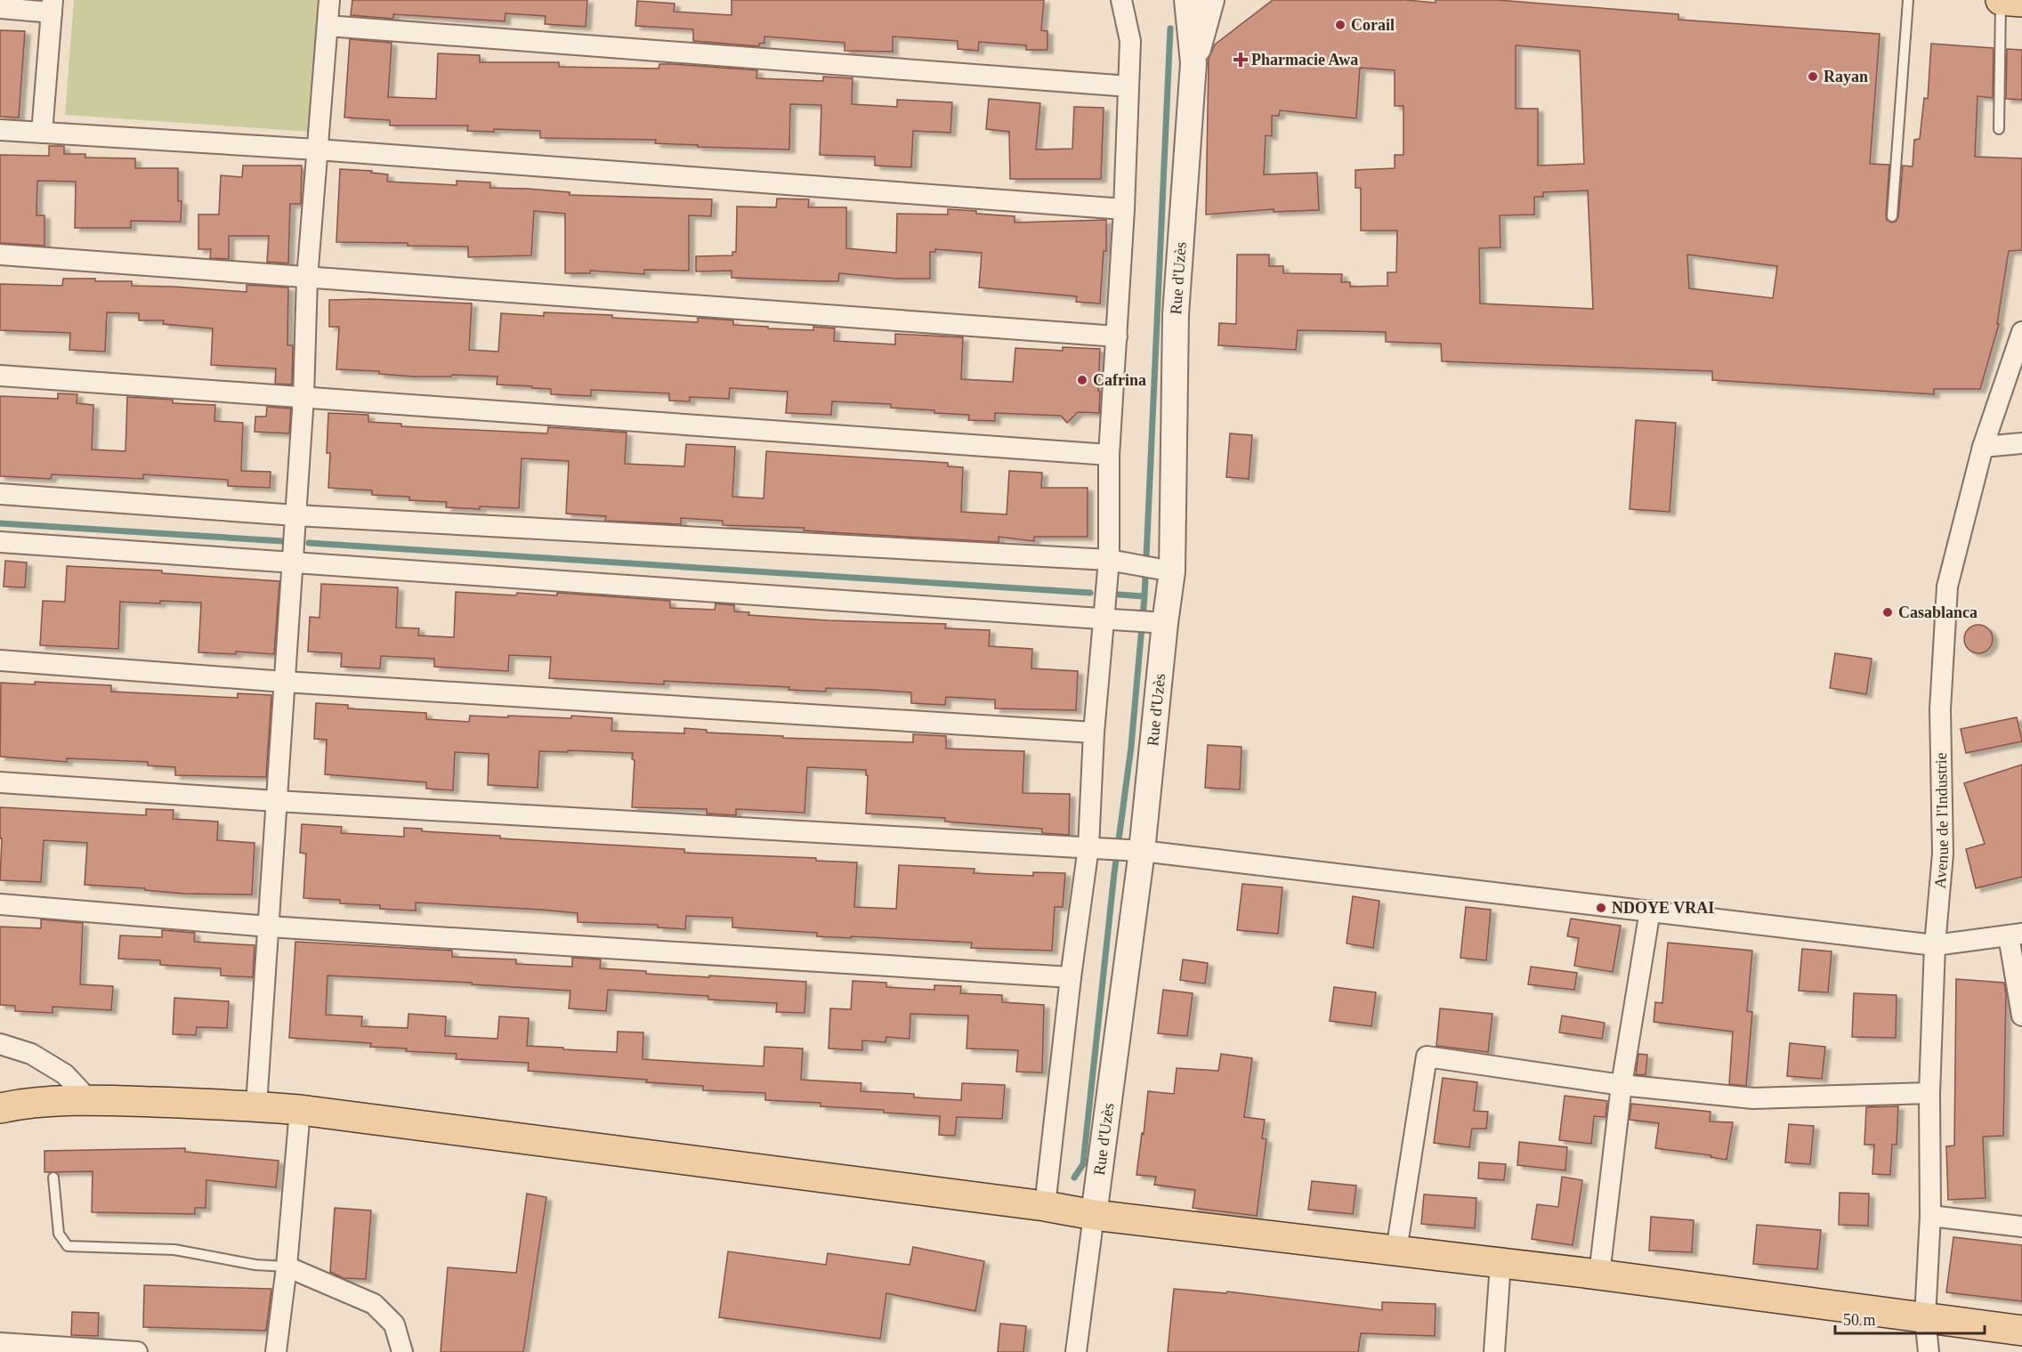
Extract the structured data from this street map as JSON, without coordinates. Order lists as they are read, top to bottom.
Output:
{
  "streets": {
    "street": ["Rue d'Uzès", "Avenue de l'Industrie"]
  },
  "places": {
    "other": [
      "Corail",
      "Rayan",
      "Cafrina",
      "Casablanca",
      "NDOYE VRAI"
    ],
    "health": ["Pharmacie Awa"]
  },
  "scale_bar": "50 m"
}
